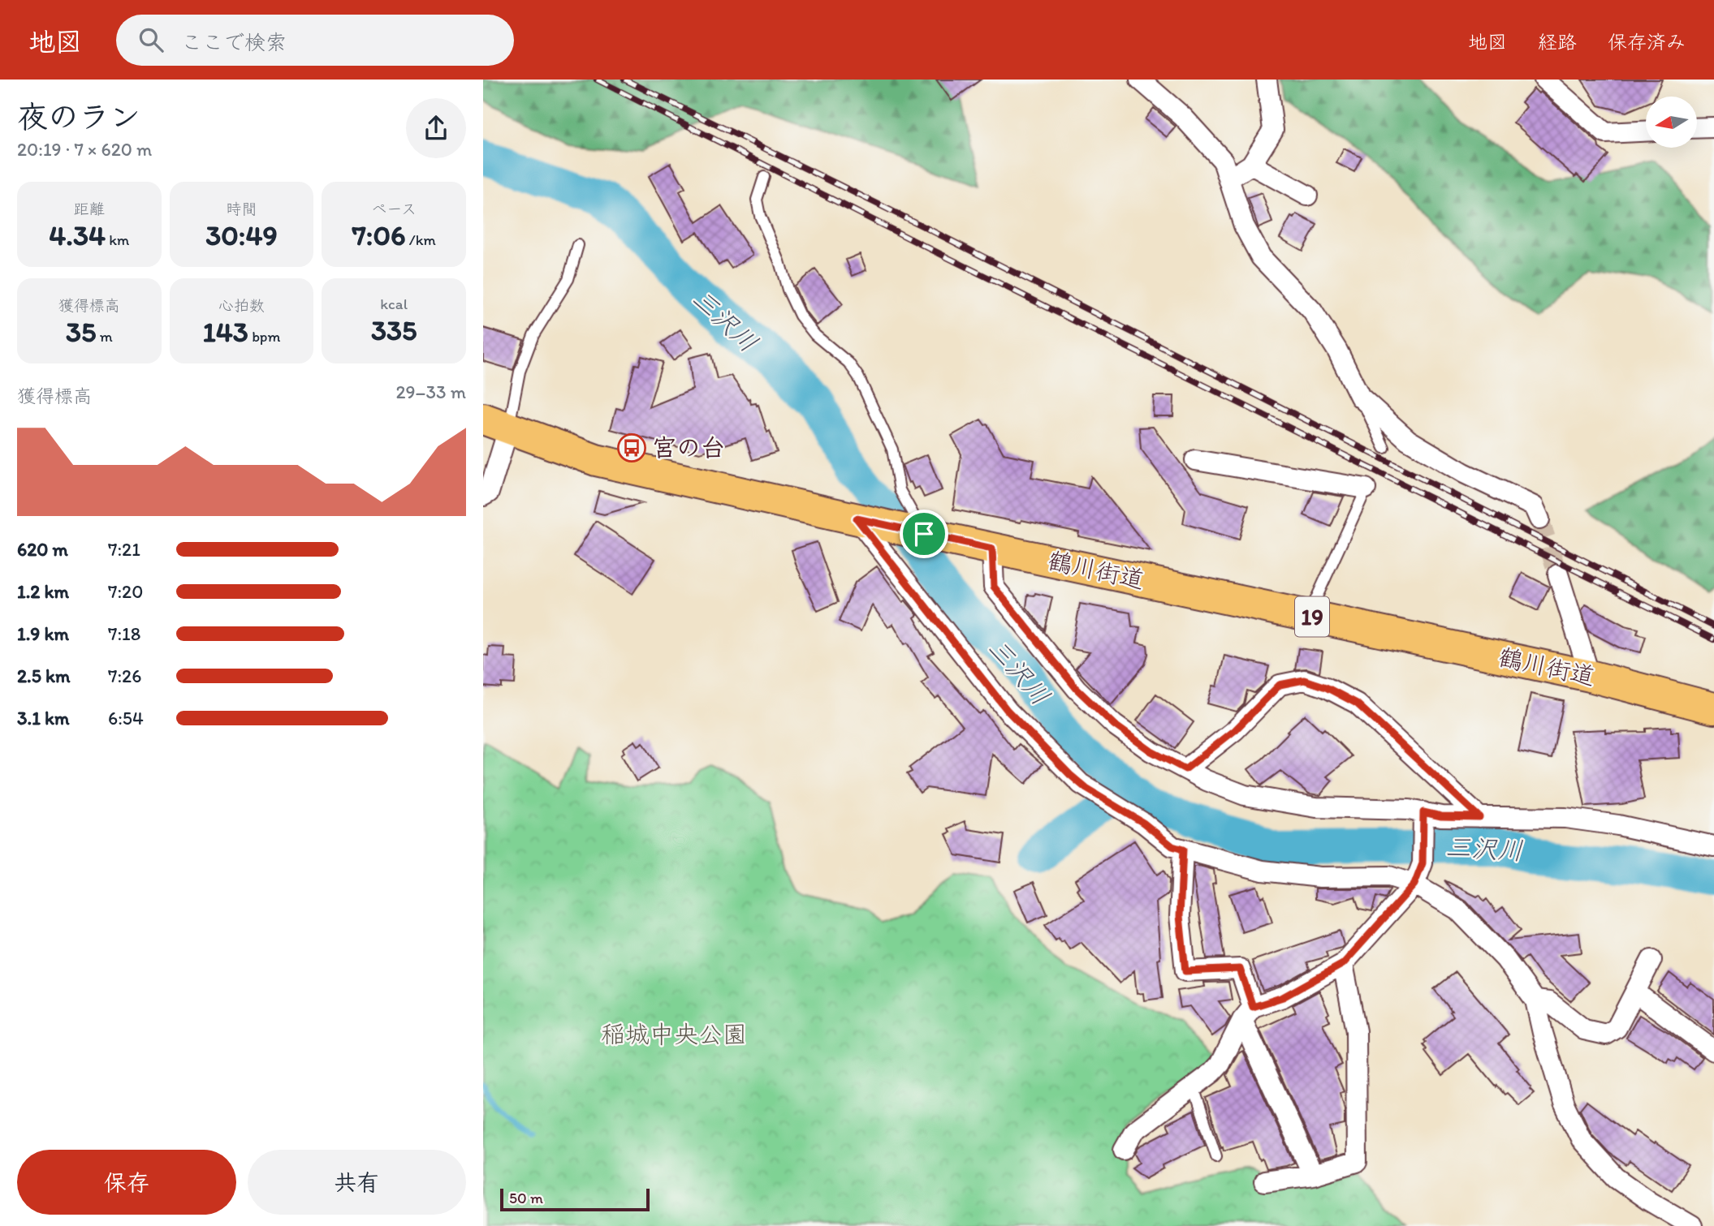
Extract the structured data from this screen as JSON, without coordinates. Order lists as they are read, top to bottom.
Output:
{
  "streets": {
    "main road": ["鶴川街道", "19"]
  },
  "water": ["三沢川"],
  "parks": ["稲城中央公園"],
  "places": {
    "bus stop": ["宮の台"]
  },
  "scale_bar": "50 m",
  "north": "left",
  "page": {
    "header": "地図",
    "search": "ここで検索",
    "nav": ["地図", "経路", "保存済み"],
    "heading": ["夜のラン", "20:19 · 7 × 620 m"],
    "stats": [
      ["距離", "4.34 km"],
      ["時間", "30:49"],
      ["ペース", "7:06 /km"],
      ["獲得標高", "35 m"],
      ["心拍数", "143 bpm"],
      ["kcal", "335"]
    ],
    "chart": ["獲得標高", "29–33 m"],
    "list": [
      {
        "name": "620 m",
        "note": "7:21"
      },
      {
        "name": "1.2 km",
        "note": "7:20"
      },
      {
        "name": "1.9 km",
        "note": "7:18"
      },
      {
        "name": "2.5 km",
        "note": "7:26"
      },
      {
        "name": "3.1 km",
        "note": "6:54"
      }
    ],
    "buttons": ["保存", "共有"],
    "scale": "50 m"
  }
}
